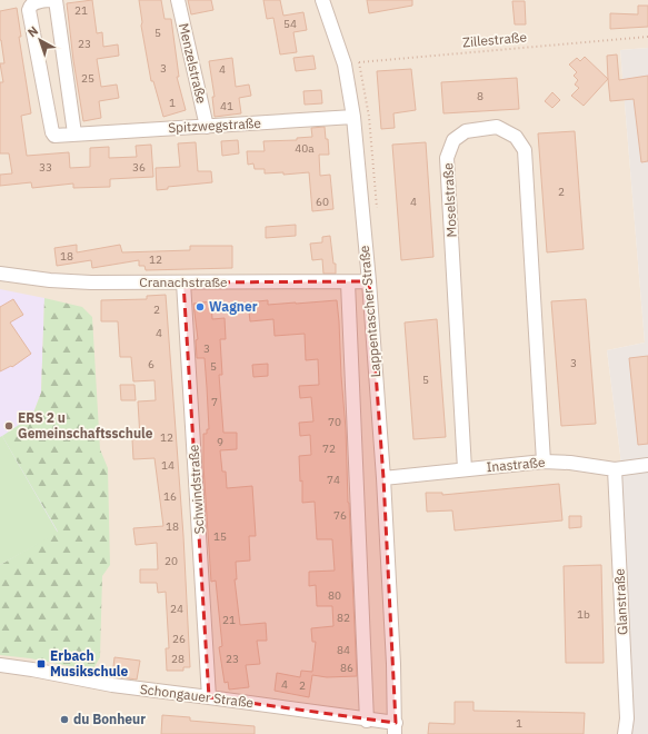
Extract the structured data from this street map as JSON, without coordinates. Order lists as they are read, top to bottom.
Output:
{
  "streets": {
    "street": [
      "Menzelstraße",
      "Spitzwegstraße",
      "Moselstraße",
      "Cranachstraße",
      "Lappentascher Straße",
      "Inastraße",
      "Schwindstraße",
      "Glanstraße",
      "Schongauer Straße"
    ],
    "path": ["Zillestraße"]
  },
  "crossings": [
    ["Zillestraße", "Lappentascher Straße"],
    ["Menzelstraße", "Spitzwegstraße"],
    ["Spitzwegstraße", "Lappentascher Straße"],
    ["Moselstraße", "Inastraße"],
    ["Cranachstraße", "Lappentascher Straße"],
    ["Cranachstraße", "Schwindstraße"],
    ["Lappentascher Straße", "Inastraße"],
    ["Lappentascher Straße", "Schongauer Straße"],
    ["Inastraße", "Glanstraße"],
    ["Schwindstraße", "Schongauer Straße"]
  ],
  "places": {
    "other": ["Wagner", "ERS 2 u Gemeinschaftsschule", "du Bonheur"],
    "transit": ["Erbach Musikschule"]
  },
  "house_numbers": [
    "21",
    "54",
    "5",
    "23",
    "3",
    "4",
    "25",
    "8",
    "1",
    "41",
    "40a",
    "33",
    "36",
    "2",
    "60",
    "4",
    "18",
    "12",
    "2",
    "4",
    "3",
    "3",
    "6",
    "5",
    "5",
    "7",
    "70",
    "12",
    "9",
    "72",
    "14",
    "74",
    "16",
    "76",
    "18",
    "15",
    "20",
    "80",
    "24",
    "1b",
    "82",
    "21",
    "26",
    "84",
    "28",
    "23",
    "86",
    "4",
    "2",
    "1"
  ],
  "north": "top left"
}
